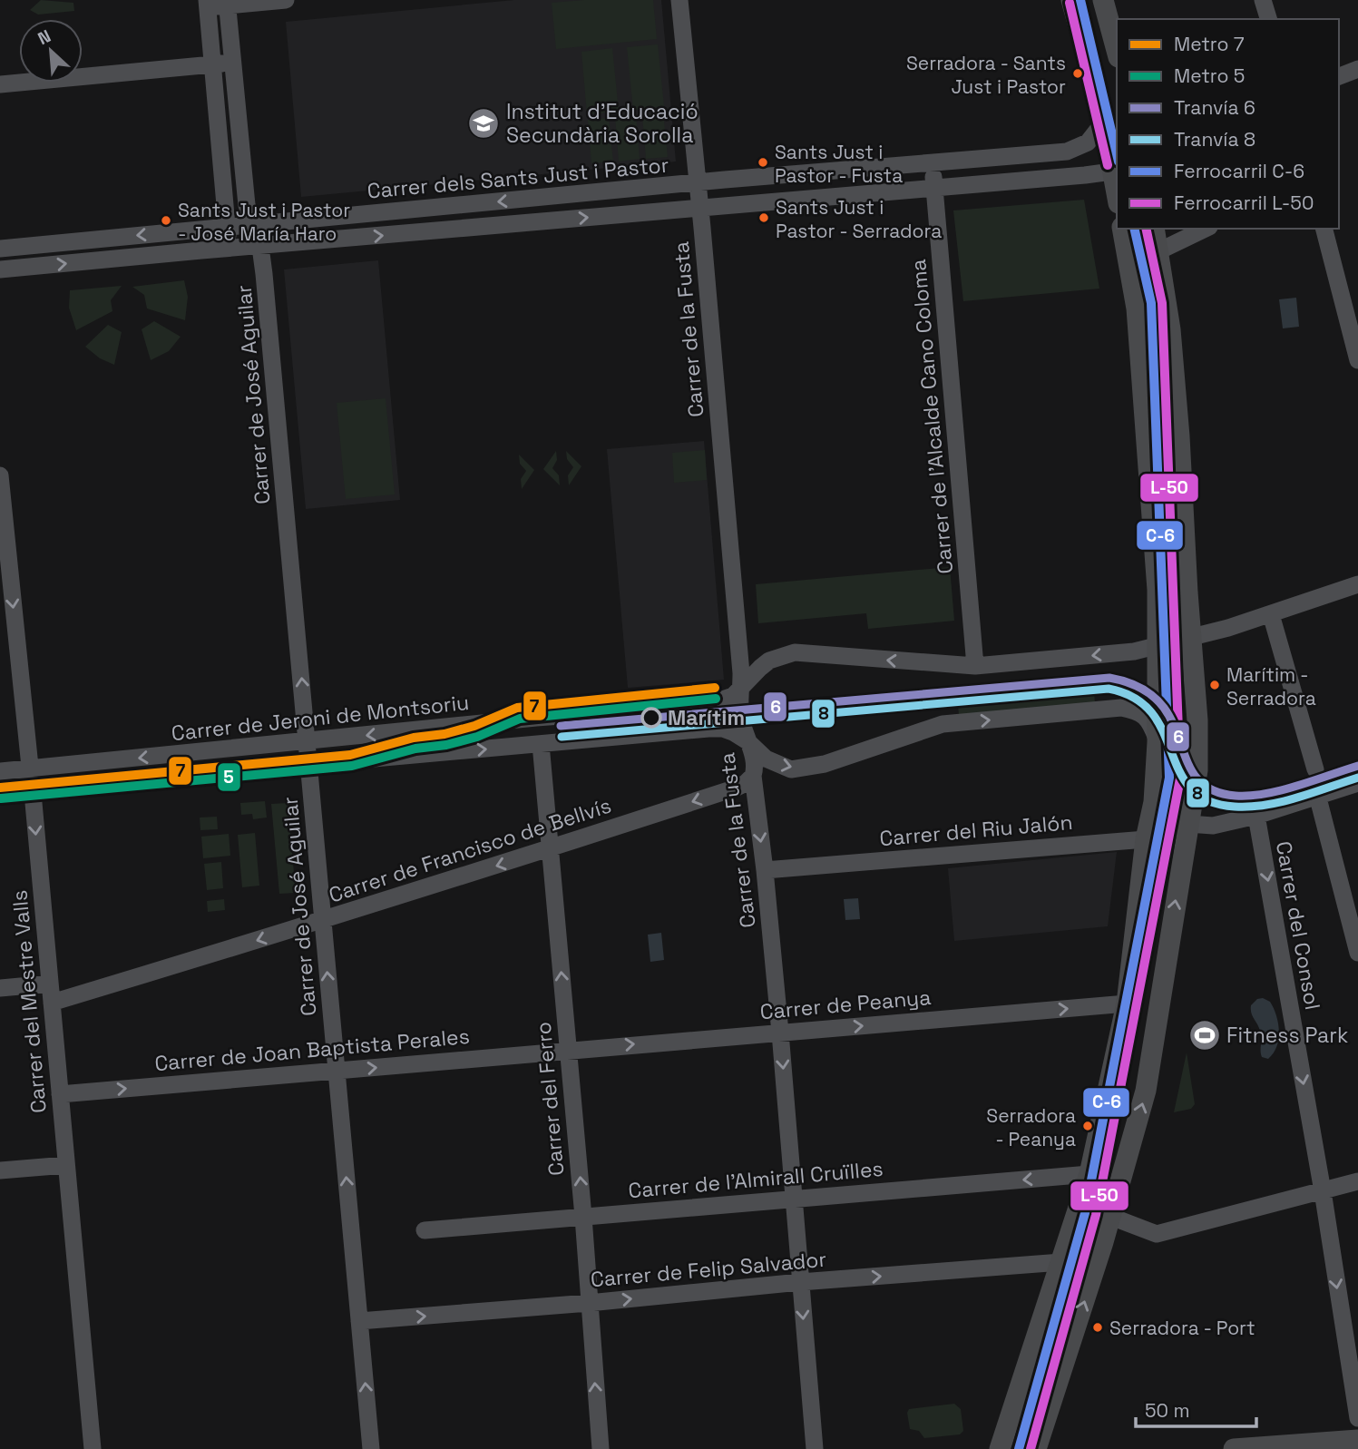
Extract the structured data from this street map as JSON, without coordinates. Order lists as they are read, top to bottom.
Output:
{
  "streets": {
    "street": [
      "Carrer dels Sants Just i Pastor",
      "Carrer de la Fusta",
      "Carrer de José Aguilar",
      "Carrer de l'Alcalde Cano Coloma",
      "Carrer de Jeroni de Montsoriu",
      "Carrer del Riu Jalón",
      "Carrer de Francisco de Bellvís",
      "Carrer del Consol",
      "Carrer del Mestre Valls",
      "Carrer de Peanya",
      "Carrer de Joan Baptista Perales",
      "Carrer del Ferro",
      "Carrer de l'Almirall Cruïlles",
      "Carrer de Felip Salvador"
    ]
  },
  "crossings": [
    ["Carrer dels Sants Just i Pastor", "Carrer de la Fusta"],
    ["Carrer dels Sants Just i Pastor", "Carrer de José Aguilar"],
    ["Carrer dels Sants Just i Pastor", "Carrer de l'Alcalde Cano Coloma"],
    ["Carrer de la Fusta", "Carrer de Jeroni de Montsoriu"],
    ["Carrer de la Fusta", "Carrer del Riu Jalón"],
    ["Carrer de la Fusta", "Carrer de Francisco de Bellvís"],
    ["Carrer de la Fusta", "Carrer de Peanya"],
    ["Carrer de la Fusta", "Carrer de l'Almirall Cruïlles"],
    ["Carrer de la Fusta", "Carrer de Felip Salvador"],
    ["Carrer de José Aguilar", "Carrer de Jeroni de Montsoriu"],
    ["Carrer de José Aguilar", "Carrer de Francisco de Bellvís"],
    ["Carrer de José Aguilar", "Carrer de Joan Baptista Perales"],
    ["Carrer de José Aguilar", "Carrer de Felip Salvador"],
    ["Carrer de l'Alcalde Cano Coloma", "Carrer de Jeroni de Montsoriu"],
    ["Carrer de Jeroni de Montsoriu", "Carrer del Mestre Valls"],
    ["Carrer de Francisco de Bellvís", "Carrer del Mestre Valls"],
    ["Carrer de Francisco de Bellvís", "Carrer del Ferro"],
    ["Carrer del Mestre Valls", "Carrer de Joan Baptista Perales"],
    ["Carrer de Peanya", "Carrer de Joan Baptista Perales"],
    ["Carrer de Peanya", "Carrer del Ferro"],
    ["Carrer de Joan Baptista Perales", "Carrer del Ferro"],
    ["Carrer del Ferro", "Carrer de l'Almirall Cruïlles"],
    ["Carrer del Ferro", "Carrer de Felip Salvador"]
  ],
  "one_way": [
    "Carrer de José Aguilar",
    "Carrer del Consol",
    "Carrer del Mestre Valls",
    "Carrer de Peanya",
    "Carrer de Joan Baptista Perales",
    "Carrer del Ferro",
    "Carrer de l'Almirall Cruïlles",
    "Carrer de Felip Salvador"
  ],
  "places": {
    "other": [
      "Serradora - Sants Just i Pastor",
      "Sants Just i Pastor - Fusta",
      "Sants Just i Pastor - Serradora",
      "Sants Just i Pastor - José María Haro",
      "Marítim - Serradora",
      "Marítim",
      "Serradora - Peanya",
      "Serradora - Port"
    ],
    "school or university": ["Institut d'Educació Secundària Sorolla"],
    "sports": ["Fitness Park"]
  },
  "lines": [
    "rail line C-6",
    "rail line L-50",
    "tram line 6",
    "metro line 7",
    "tram line 8",
    "metro line 5"
  ],
  "legend": [
    "Metro 7",
    "Metro 5",
    "Tranvía 6",
    "Tranvía 8",
    "Ferrocarril C-6",
    "Ferrocarril L-50"
  ],
  "scale_bar": "50 m",
  "north": "top left"
}
